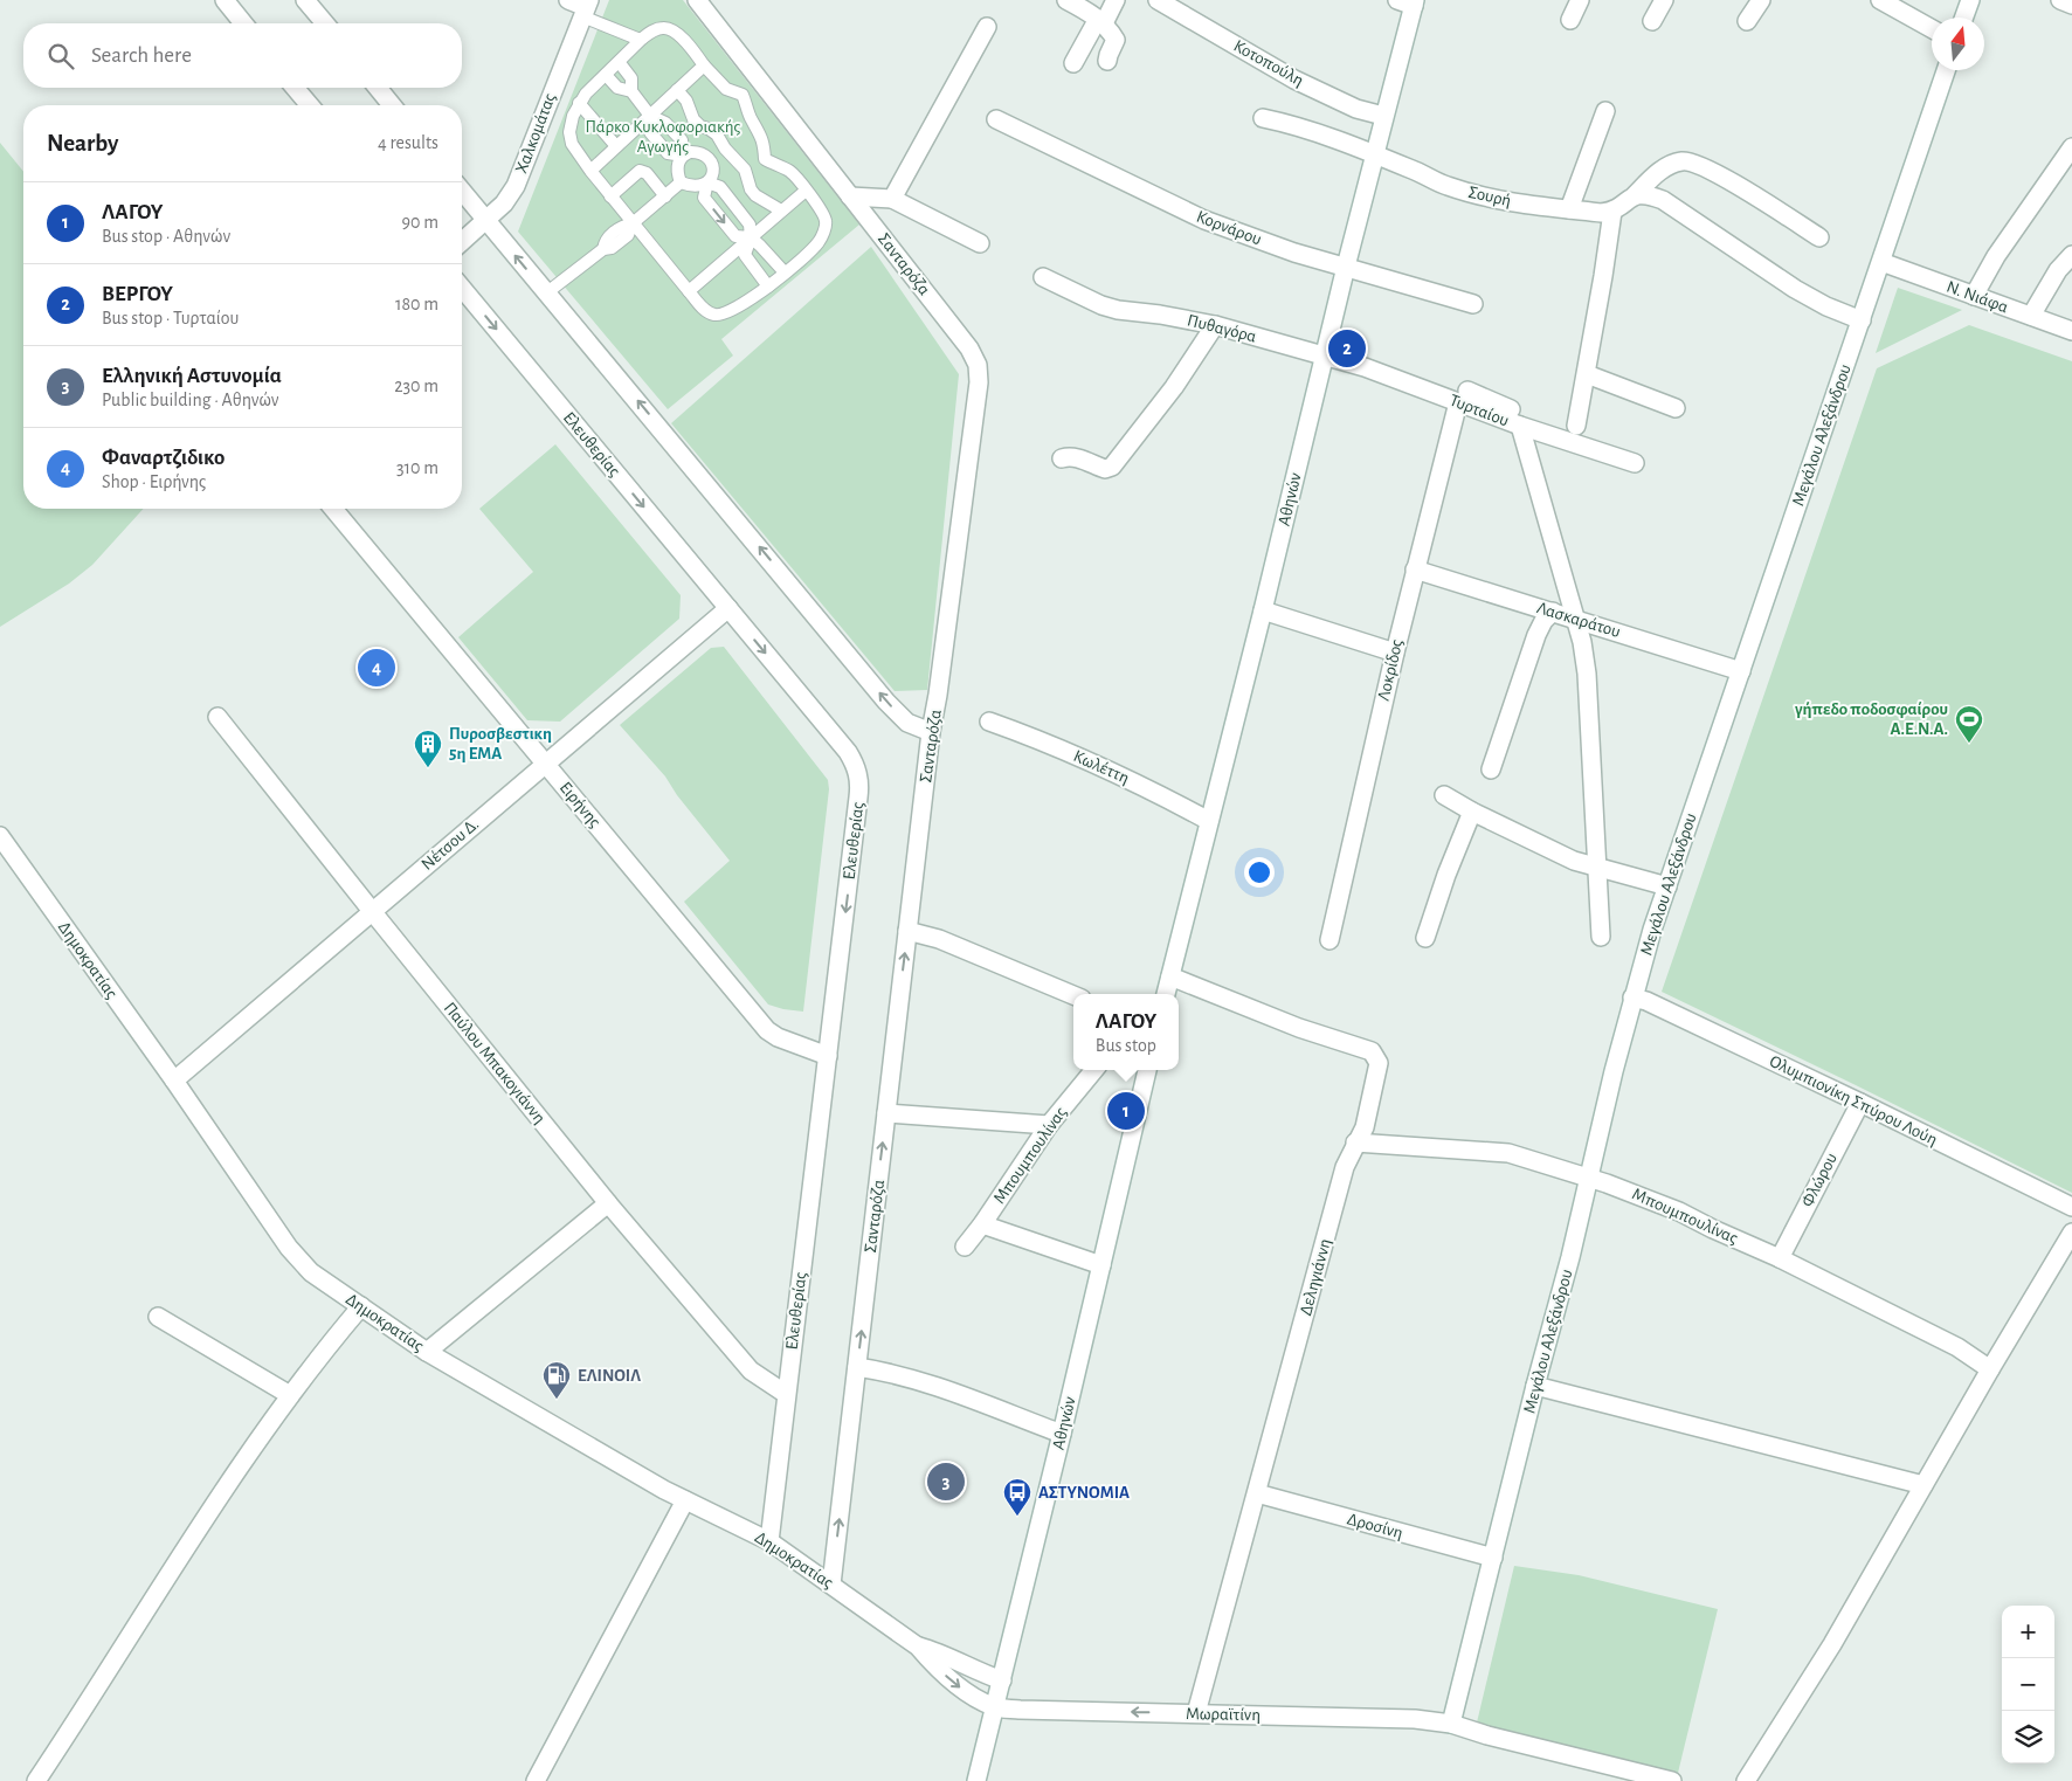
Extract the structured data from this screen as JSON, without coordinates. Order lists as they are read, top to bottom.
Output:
{
  "streets": {
    "street": [
      "Κοτοπούλη",
      "Χαλκομάτας",
      "Σουρή",
      "Κορνάρου",
      "Σανταρόζα",
      "Ν. Νιάφα",
      "Πυθαγόρα",
      "Τυρταίου",
      "Μεγάλου Αλεξάνδρου",
      "Ελευθερίας",
      "Αθηνών",
      "Λασκαράτου",
      "Λοκρίδος",
      "Κωλέττη",
      "Ειρήνης",
      "Νέτσου Δ.",
      "Δημοκρατίας",
      "Παύλου Μπακογιάννη",
      "Ολυμπιονίκη Σπύρου Λούη",
      "Μπουμπουλίνας",
      "Φλώρου",
      "Δεληγιάννη",
      "Δροσίνη",
      "Μωραϊτίνη"
    ]
  },
  "crossings": [
    ["Κοτοπούλη", "Αθηνών"],
    ["Σουρή", "Αθηνών"],
    ["Κορνάρου", "Αθηνών"],
    ["Σανταρόζα", "Δημοκρατίας"],
    ["Ν. Νιάφα", "Μεγάλου Αλεξάνδρου"],
    ["Πυθαγόρα", "Τυρταίου"],
    ["Πυθαγόρα", "Αθηνών"],
    ["Τυρταίου", "Αθηνών"],
    ["Τυρταίου", "Λοκρίδος"],
    ["Μεγάλου Αλεξάνδρου", "Λασκαράτου"],
    ["Μεγάλου Αλεξάνδρου", "Ολυμπιονίκη Σπύρου Λούη"],
    ["Μεγάλου Αλεξάνδρου", "Μπουμπουλίνας"],
    ["Μεγάλου Αλεξάνδρου", "Δροσίνη"],
    ["Μεγάλου Αλεξάνδρου", "Μωραϊτίνη"],
    ["Ελευθερίας", "Ειρήνης"],
    ["Ελευθερίας", "Νέτσου Δ."],
    ["Ελευθερίας", "Δημοκρατίας"],
    ["Ελευθερίας", "Παύλου Μπακογιάννη"],
    ["Αθηνών", "Κωλέττη"],
    ["Αθηνών", "Δημοκρατίας"],
    ["Αθηνών", "Δεληγιάννη"],
    ["Αθηνών", "Μωραϊτίνη"],
    ["Λασκαράτου", "Λοκρίδος"],
    ["Ειρήνης", "Νέτσου Δ."],
    ["Νέτσου Δ.", "Δημοκρατίας"],
    ["Νέτσου Δ.", "Παύλου Μπακογιάννη"],
    ["Δημοκρατίας", "Μωραϊτίνη"],
    ["Ολυμπιονίκη Σπύρου Λούη", "Φλώρου"],
    ["Μπουμπουλίνας", "Φλώρου"],
    ["Μπουμπουλίνας", "Δεληγιάννη"],
    ["Δεληγιάννη", "Δροσίνη"],
    ["Δεληγιάννη", "Μωραϊτίνη"]
  ],
  "one_way": ["Σανταρόζα"],
  "parks": ["Πάρκο Κυκλοφοριακής Αγωγής"],
  "places": {
    "sports": ["γήπεδο ποδοσφαίρου Α.Ε.Ν.Α."],
    "building": ["Πυροσβεστικη 5η ΕΜΑ"],
    "fuel station": ["ΕΛΙΝΟΙΛ"],
    "bus stop": ["ΑΣΤΥΝΟΜΙΑ"]
  },
  "north": "top",
  "page": {
    "search": "Search here",
    "heading": ["Nearby", "4 results"],
    "list": [
      {
        "mark": "1",
        "name": "ΛΑΓΟΥ",
        "note": "Bus stop · Αθηνών",
        "value": "90 m"
      },
      {
        "mark": "2",
        "name": "ΒΕΡΓΟΥ",
        "note": "Bus stop · Τυρταίου",
        "value": "180 m"
      },
      {
        "mark": "3",
        "name": "Ελληνική Αστυνομία",
        "note": "Public building · Αθηνών",
        "value": "230 m"
      },
      {
        "mark": "4",
        "name": "Φαναρτζιδικο",
        "note": "Shop · Ειρήνης",
        "value": "310 m"
      }
    ],
    "pins": [
      "2",
      "4",
      "1",
      "3"
    ],
    "popup": ["ΛΑΓΟΥ", "Bus stop"],
    "map_buttons": ["+", "−"]
  }
}
